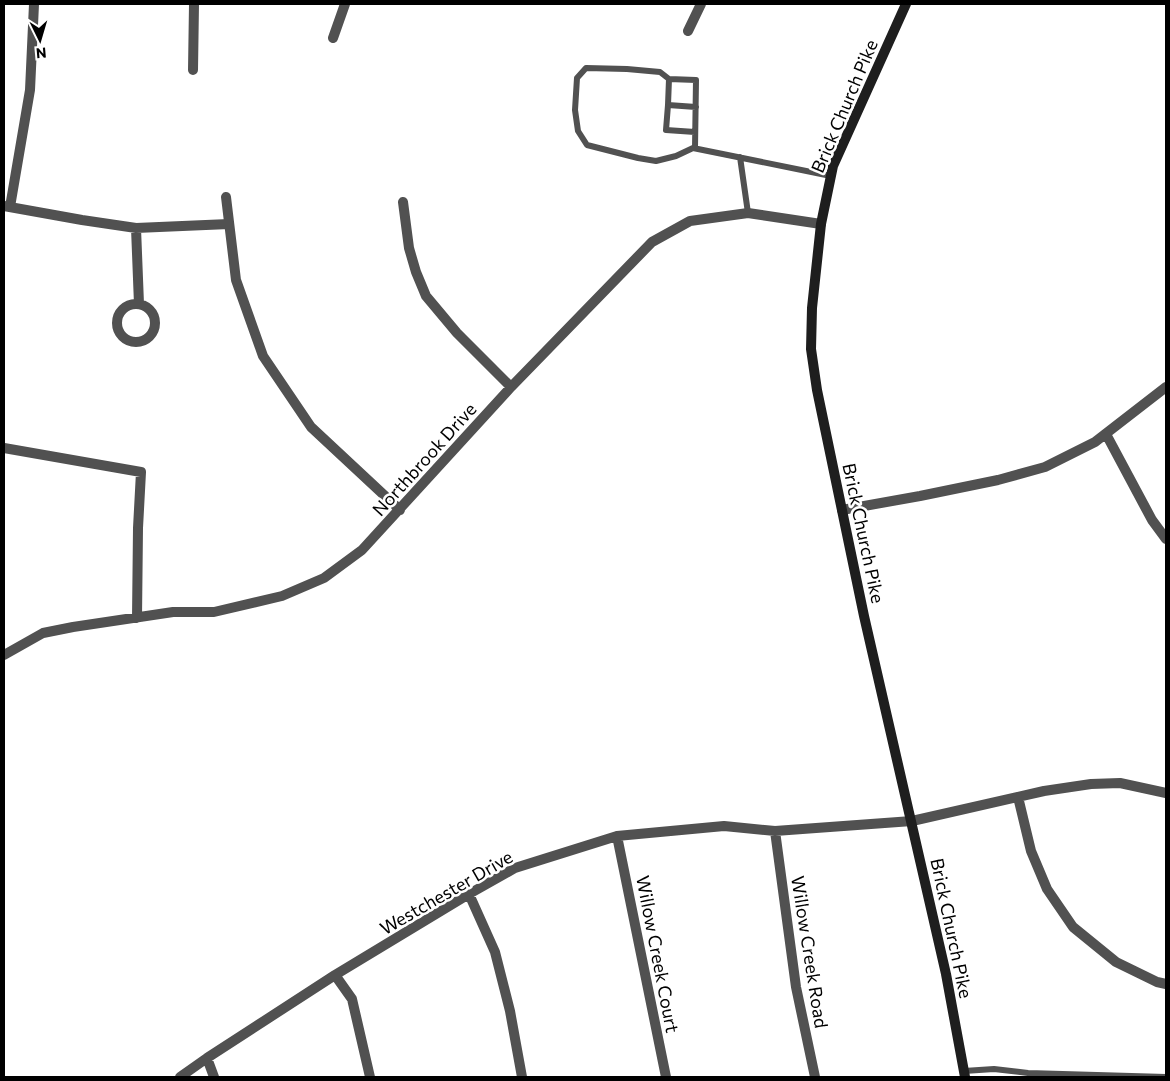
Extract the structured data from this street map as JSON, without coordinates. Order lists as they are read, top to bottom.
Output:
{
  "streets": {
    "main road": ["Brick Church Pike"],
    "street": [
      "Northbrook Drive",
      "Westchester Drive",
      "Willow Creek Road",
      "Willow Creek Court"
    ]
  },
  "crossings": [
    ["Brick Church Pike", "Northbrook Drive"],
    ["Brick Church Pike", "Westchester Drive"],
    ["Westchester Drive", "Willow Creek Road"],
    ["Westchester Drive", "Willow Creek Court"]
  ],
  "north": "bottom"
}
